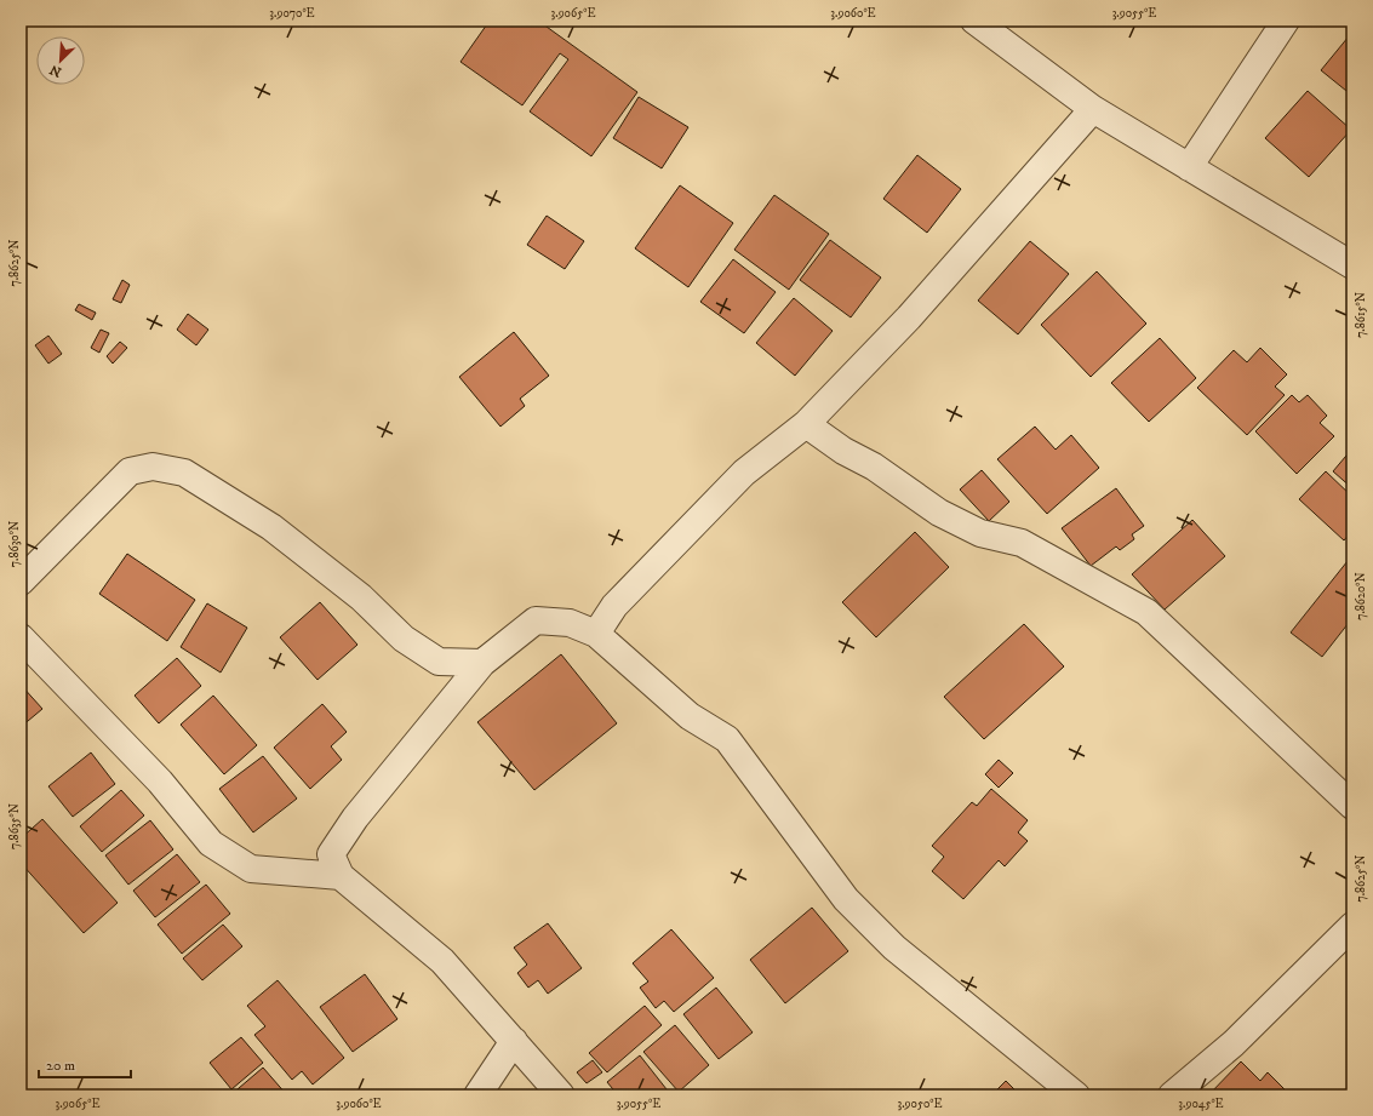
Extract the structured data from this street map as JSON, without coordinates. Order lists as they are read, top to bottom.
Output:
{
  "scale_bar": "20 m",
  "north": "bottom left",
  "coordinates": [
    "3.9070°E",
    "3.9065°E",
    "3.9060°E",
    "3.9055°E",
    "7.8625°N",
    "7.8615°N",
    "7.8630°N",
    "7.8620°N",
    "7.8635°N",
    "3.9050°E",
    "3.9045°E"
  ]
}
